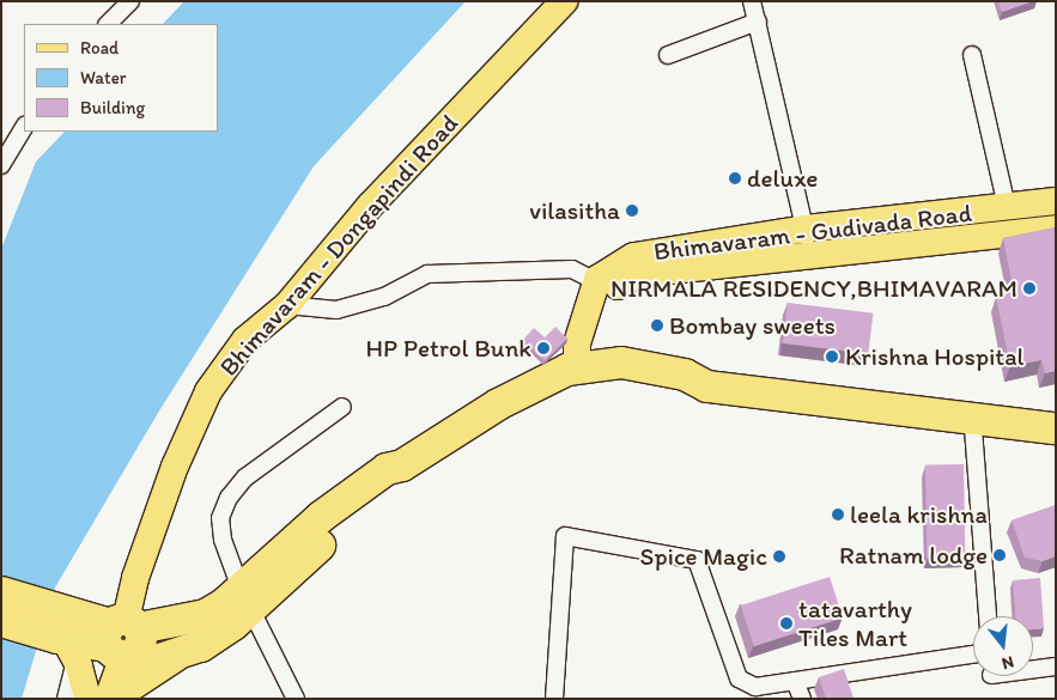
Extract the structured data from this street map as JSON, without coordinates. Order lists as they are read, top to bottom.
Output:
{
  "streets": {
    "main road": ["Bhimavaram - Gudivada Road", "Bhimavaram - Dongapindi Road"]
  },
  "places": [
    "deluxe",
    "vilasitha",
    "NIRMALA RESIDENCY,BHIMAVARAM",
    "Bombay sweets",
    "HP Petrol Bunk",
    "Krishna Hospital",
    "leela krishna",
    "Ratnam lodge",
    "Spice Magic",
    "tatavarthy Tiles Mart"
  ],
  "legend": ["Road", "Water", "Building"],
  "north": "bottom"
}
